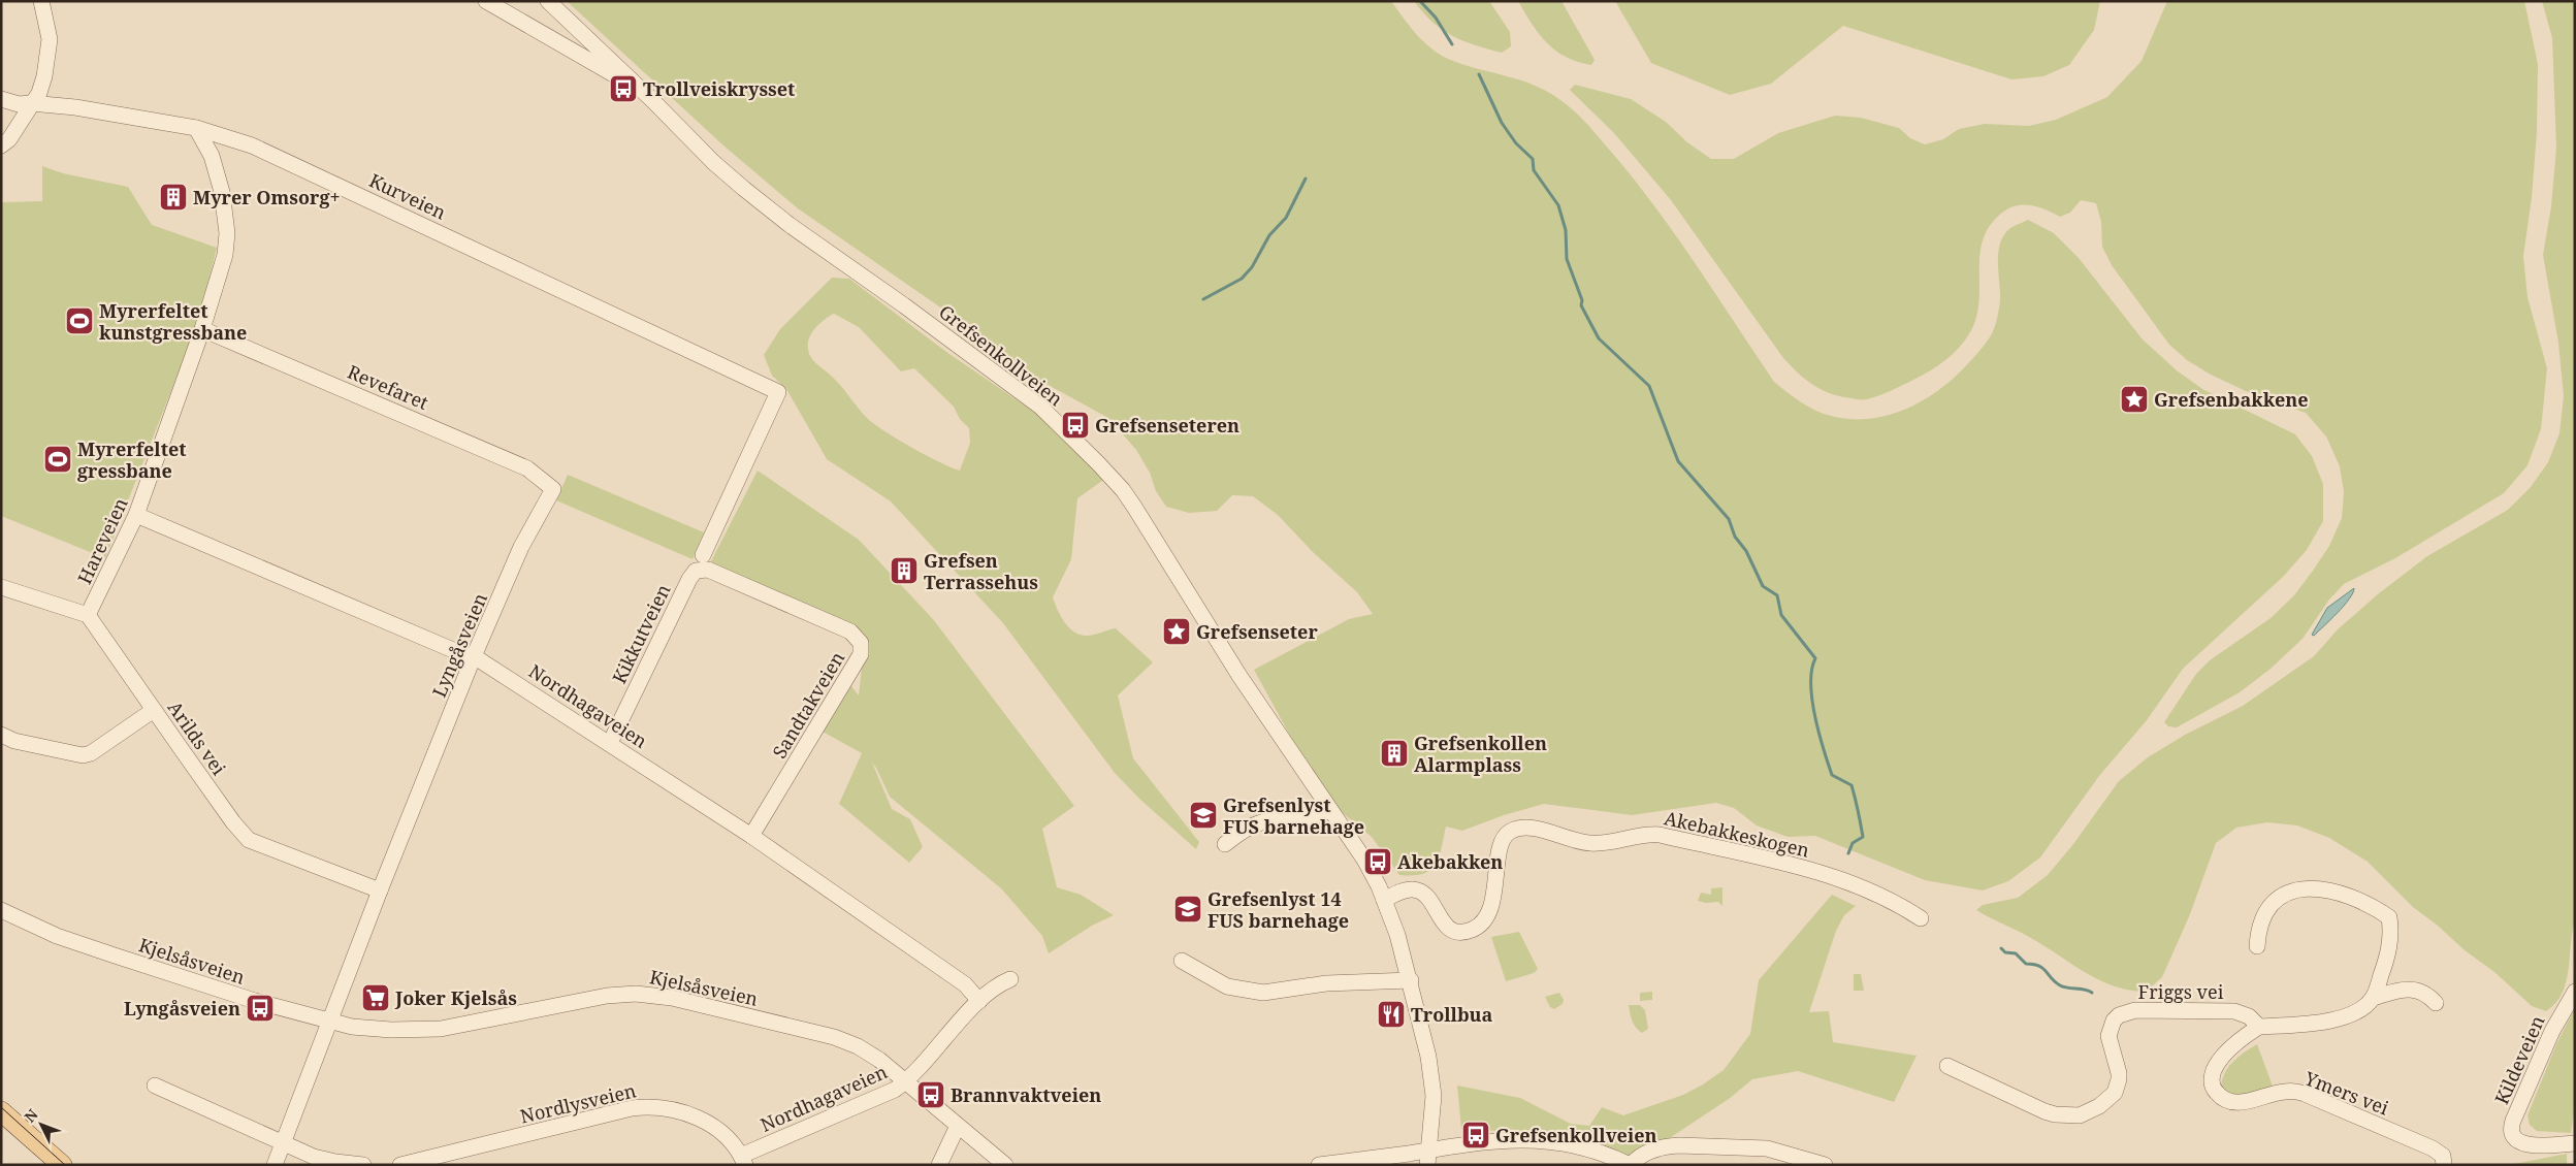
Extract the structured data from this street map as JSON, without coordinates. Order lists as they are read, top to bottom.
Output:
{
  "streets": {
    "street": [
      "Kurveien",
      "Grefsenkollveien",
      "Revefaret",
      "Hareveien",
      "Kikkutveien",
      "Lyngåsveien",
      "Sandtakveien",
      "Nordhagaveien",
      "Arilds vei",
      "Akebakkeskogen",
      "Kjelsåsveien",
      "Friggs vei",
      "Kildeveien",
      "Ymers vei",
      "Nordlysveien"
    ]
  },
  "crossings": [
    ["Kurveien", "Hareveien"],
    ["Grefsenkollveien", "Akebakkeskogen"],
    ["Revefaret", "Hareveien"],
    ["Revefaret", "Lyngåsveien"],
    ["Hareveien", "Nordhagaveien"],
    ["Hareveien", "Arilds vei"],
    ["Kikkutveien", "Sandtakveien"],
    ["Kikkutveien", "Nordhagaveien"],
    ["Lyngåsveien", "Nordhagaveien"],
    ["Lyngåsveien", "Arilds vei"],
    ["Lyngåsveien", "Kjelsåsveien"],
    ["Sandtakveien", "Nordhagaveien"],
    ["Nordhagaveien", "Kjelsåsveien"],
    ["Nordhagaveien", "Nordlysveien"],
    ["Friggs vei", "Ymers vei"]
  ],
  "places": {
    "bus stop": [
      "Trollveiskrysset",
      "Grefsenseteren",
      "Akebakken",
      "Lyngåsveien",
      "Brannvaktveien",
      "Grefsenkollveien"
    ],
    "building": ["Myrer Omsorg+", "Grefsen Terrassehus", "Grefsenkollen Alarmplass"],
    "sports": ["Myrerfeltet kunstgressbane", "Myrerfeltet gressbane"],
    "place": ["Grefsenbakkene", "Grefsenseter"],
    "school or university": ["Grefsenlyst FUS barnehage", "Grefsenlyst 14 FUS barnehage"],
    "supermarket": ["Joker Kjelsås"],
    "restaurant": ["Trollbua"]
  },
  "north": "top left"
}
